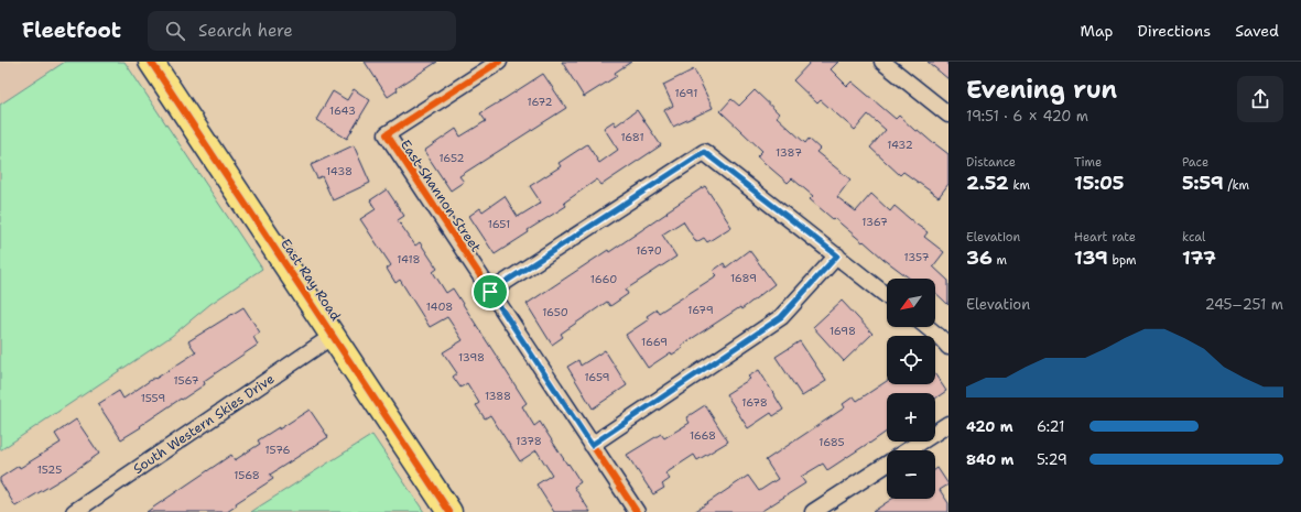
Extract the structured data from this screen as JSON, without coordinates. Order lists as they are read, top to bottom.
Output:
{
  "streets": {
    "main road": ["East Ray Road"],
    "street": ["East Shannon Street", "South Western Skies Drive"]
  },
  "crossings": [
    ["East Ray Road", "South Western Skies Drive"]
  ],
  "house_numbers": [
    "1691",
    "1672",
    "1643",
    "1681",
    "1432",
    "1387",
    "1652",
    "1438",
    "1367",
    "1651",
    "1670",
    "1357",
    "1418",
    "1689",
    "1660",
    "1408",
    "1679",
    "1650",
    "1698",
    "1669",
    "1398",
    "1659",
    "1567",
    "1388",
    "1559",
    "1678",
    "1668",
    "1378",
    "1685",
    "1576",
    "1525",
    "1568"
  ],
  "north": "bottom left",
  "page": {
    "header": "Fleetfoot",
    "search": "Search here",
    "nav": ["Map", "Directions", "Saved"],
    "heading": ["Evening run", "19:51 · 6 × 420 m"],
    "stats": [
      ["Distance", "2.52 km"],
      ["Time", "15:05"],
      ["Pace", "5:59 /km"],
      ["Elevation", "36 m"],
      ["Heart rate", "139 bpm"],
      ["kcal", "177"]
    ],
    "map_buttons": ["+", "−"],
    "chart": ["Elevation", "245–251 m"],
    "list": [
      {
        "name": "420 m",
        "note": "6:21"
      },
      {
        "name": "840 m",
        "note": "5:29"
      }
    ]
  }
}
